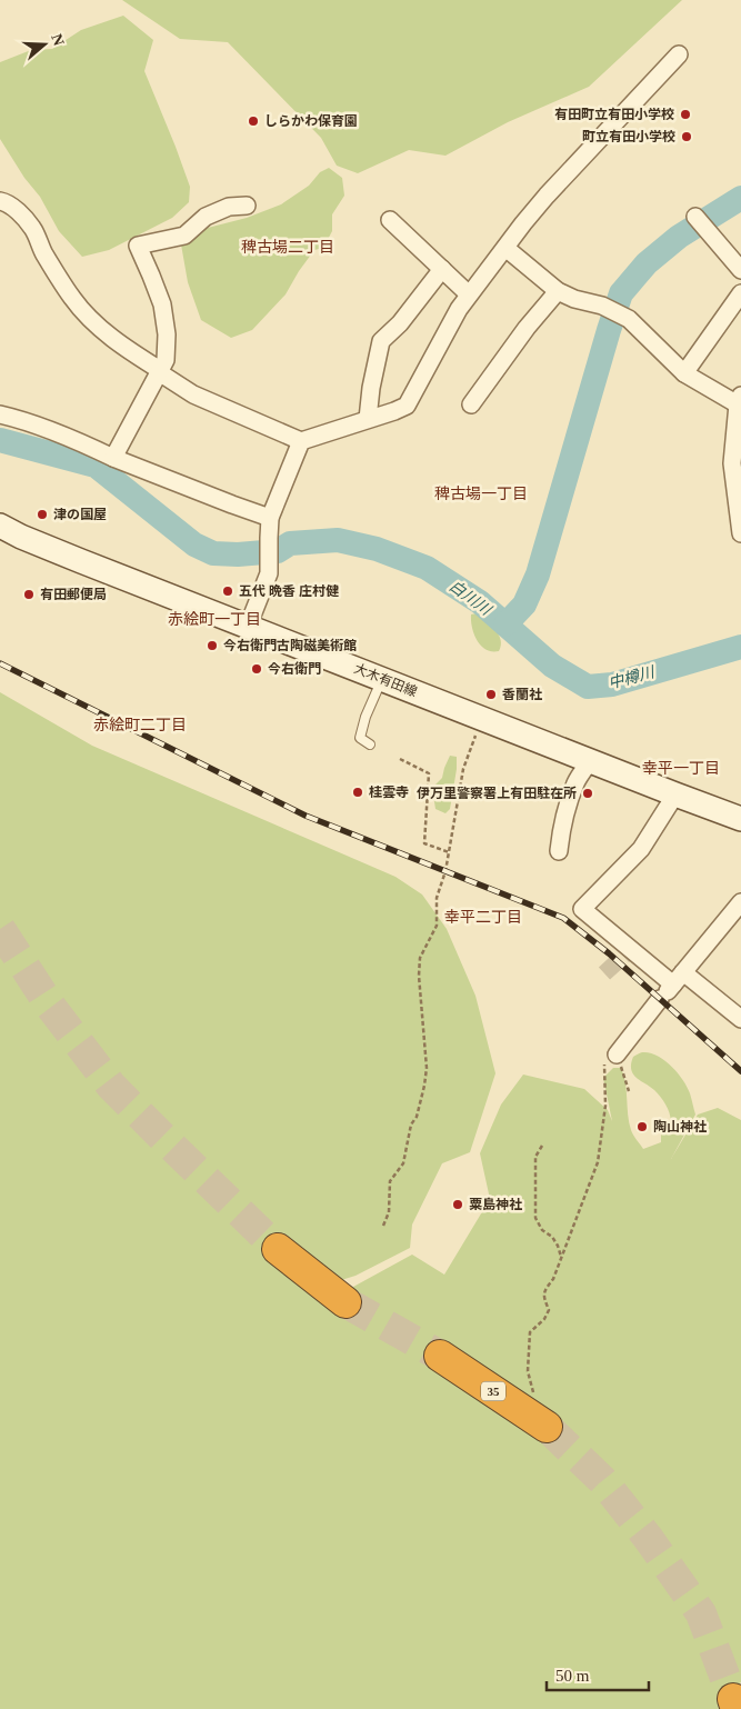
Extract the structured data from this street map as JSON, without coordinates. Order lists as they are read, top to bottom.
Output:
{
  "streets": {
    "highway": ["35"],
    "main road": ["大木有田線"]
  },
  "districts": [
    "稗古場二丁目",
    "稗古場一丁目",
    "赤絵町一丁目",
    "赤絵町二丁目",
    "幸平一丁目",
    "幸平二丁目"
  ],
  "water": ["白川川", "中樽川"],
  "places": [
    "有田町立有田小学校",
    "しらかわ保育園",
    "町立有田小学校",
    "津の国屋",
    "五代 晩香 庄村健",
    "有田郵便局",
    "今右衛門古陶磁美術館",
    "今右衛門",
    "香蘭社",
    "桂雲寺",
    "伊万里警察署上有田駐在所",
    "陶山神社",
    "粟島神社"
  ],
  "scale_bar": "50 m",
  "north": "right"
}
